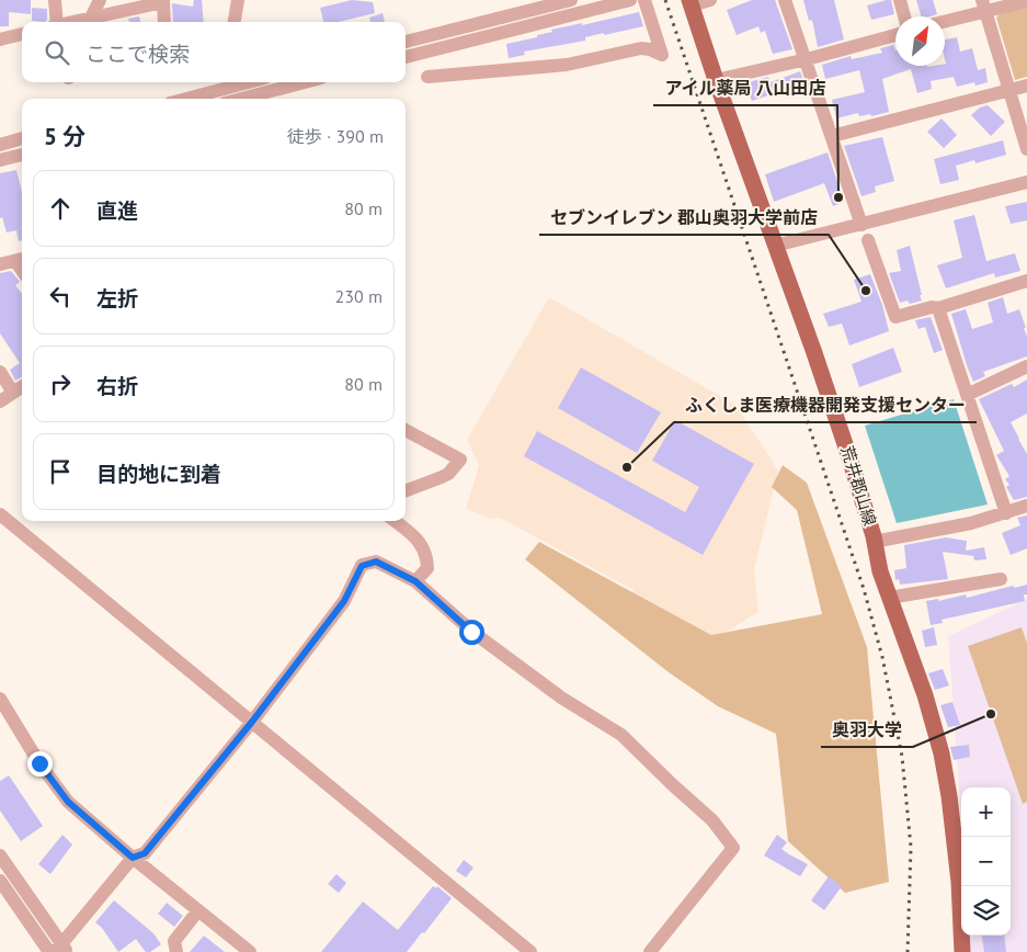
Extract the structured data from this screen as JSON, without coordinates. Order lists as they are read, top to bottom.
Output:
{
  "streets": {
    "main road": ["荒井郡山線"]
  },
  "places": [
    "アイル薬局 八山田店",
    "セブンイレブン 郡山奥羽大学前店",
    "ふくしま医療機器開発支援センター",
    "奥羽大学"
  ],
  "north": "top right",
  "page": {
    "search": "ここで検索",
    "heading": ["5 分", "徒歩 · 390 m"],
    "list": [
      ["直進", "80 m"],
      ["左折", "230 m"],
      ["右折", "80 m"],
      "目的地に到着"
    ],
    "map_buttons": ["+", "−"]
  }
}
